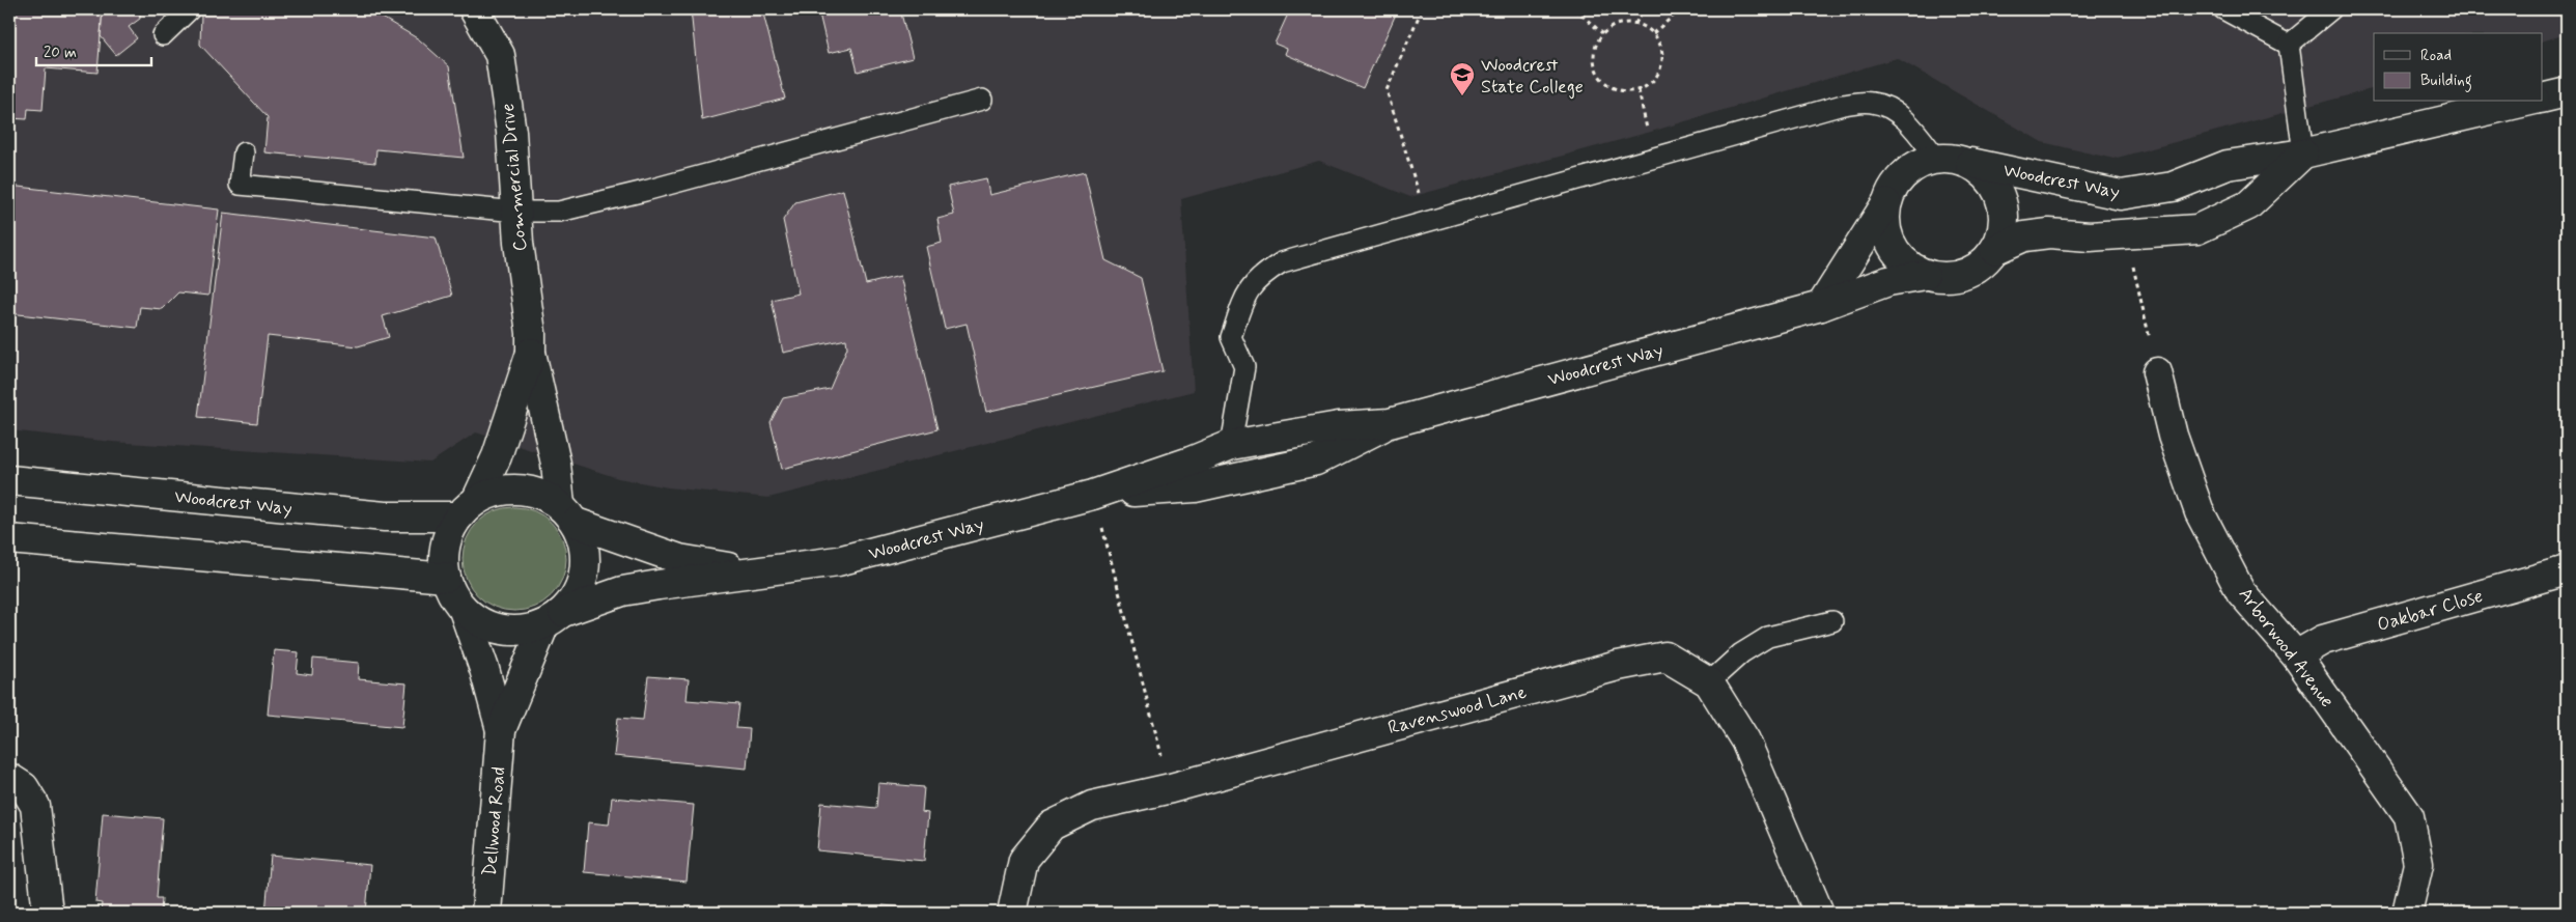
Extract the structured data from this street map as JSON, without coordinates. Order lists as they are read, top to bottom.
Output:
{
  "streets": {
    "street": [
      "Commercial Drive",
      "Woodcrest Way",
      "Oakbar Close",
      "Arborwood Avenue",
      "Ravenswood Lane",
      "Dellwood Road"
    ]
  },
  "crossings": [
    ["Commercial Drive", "Woodcrest Way"],
    ["Commercial Drive", "Dellwood Road"],
    ["Woodcrest Way", "Dellwood Road"],
    ["Oakbar Close", "Arborwood Avenue"]
  ],
  "places": {
    "school or university": ["Woodcrest State College"]
  },
  "legend": ["Road", "Building"],
  "scale_bar": "20 m"
}
